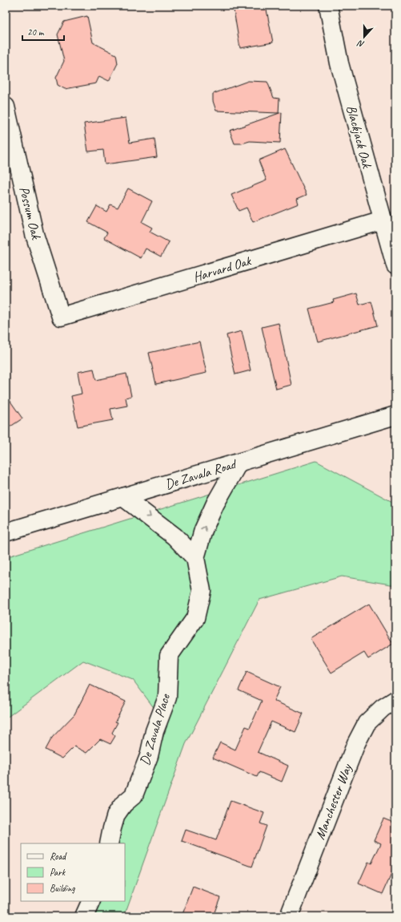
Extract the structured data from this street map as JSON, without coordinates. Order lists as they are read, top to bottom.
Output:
{
  "streets": {
    "street": [
      "Blackjack Oak",
      "Possum Oak",
      "Harvard Oak",
      "De Zavala Road",
      "De Zavala Place",
      "Manchester Way"
    ]
  },
  "crossings": [
    ["Blackjack Oak", "Harvard Oak"],
    ["Possum Oak", "Harvard Oak"],
    ["De Zavala Road", "De Zavala Place"]
  ],
  "legend": ["Road", "Park", "Building"],
  "scale_bar": "20 m",
  "north": "bottom"
}
